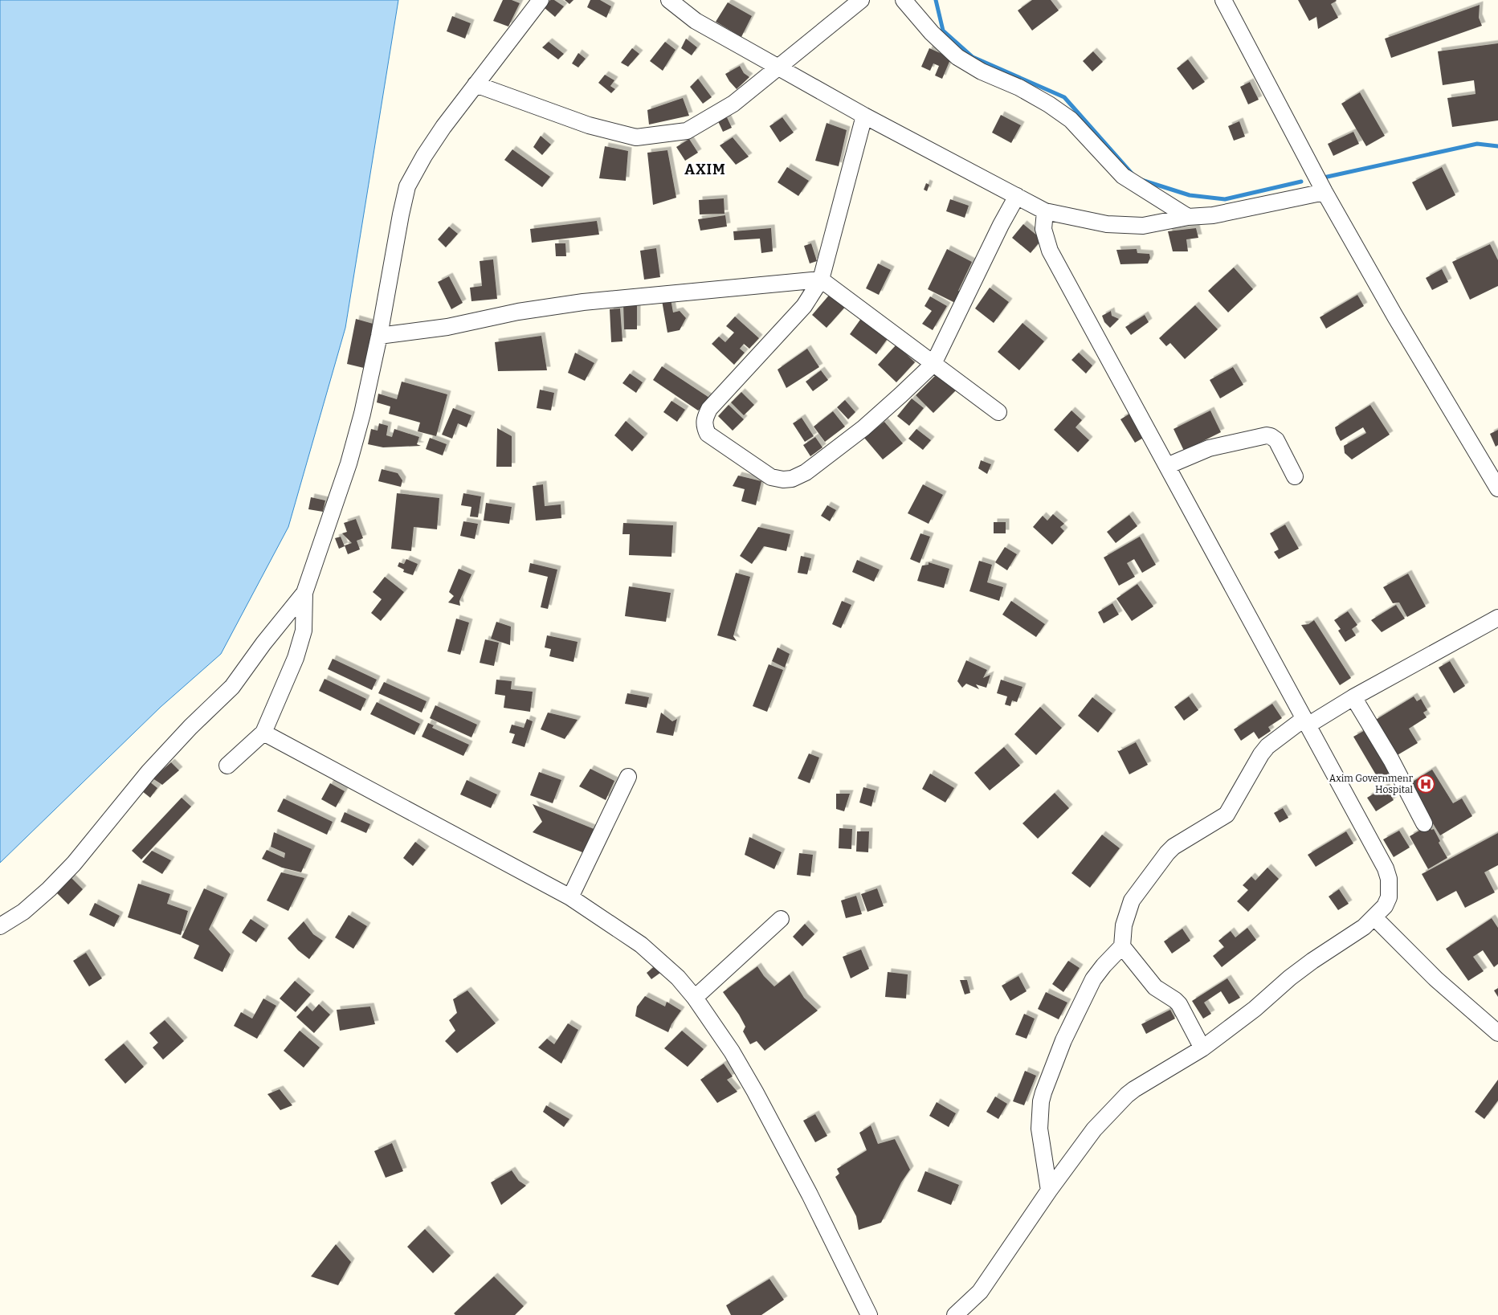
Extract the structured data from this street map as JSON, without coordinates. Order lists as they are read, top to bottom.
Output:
{
  "districts": ["AXIM"],
  "places": {
    "hospital": ["Axim Governmenr Hospital"]
  }
}
